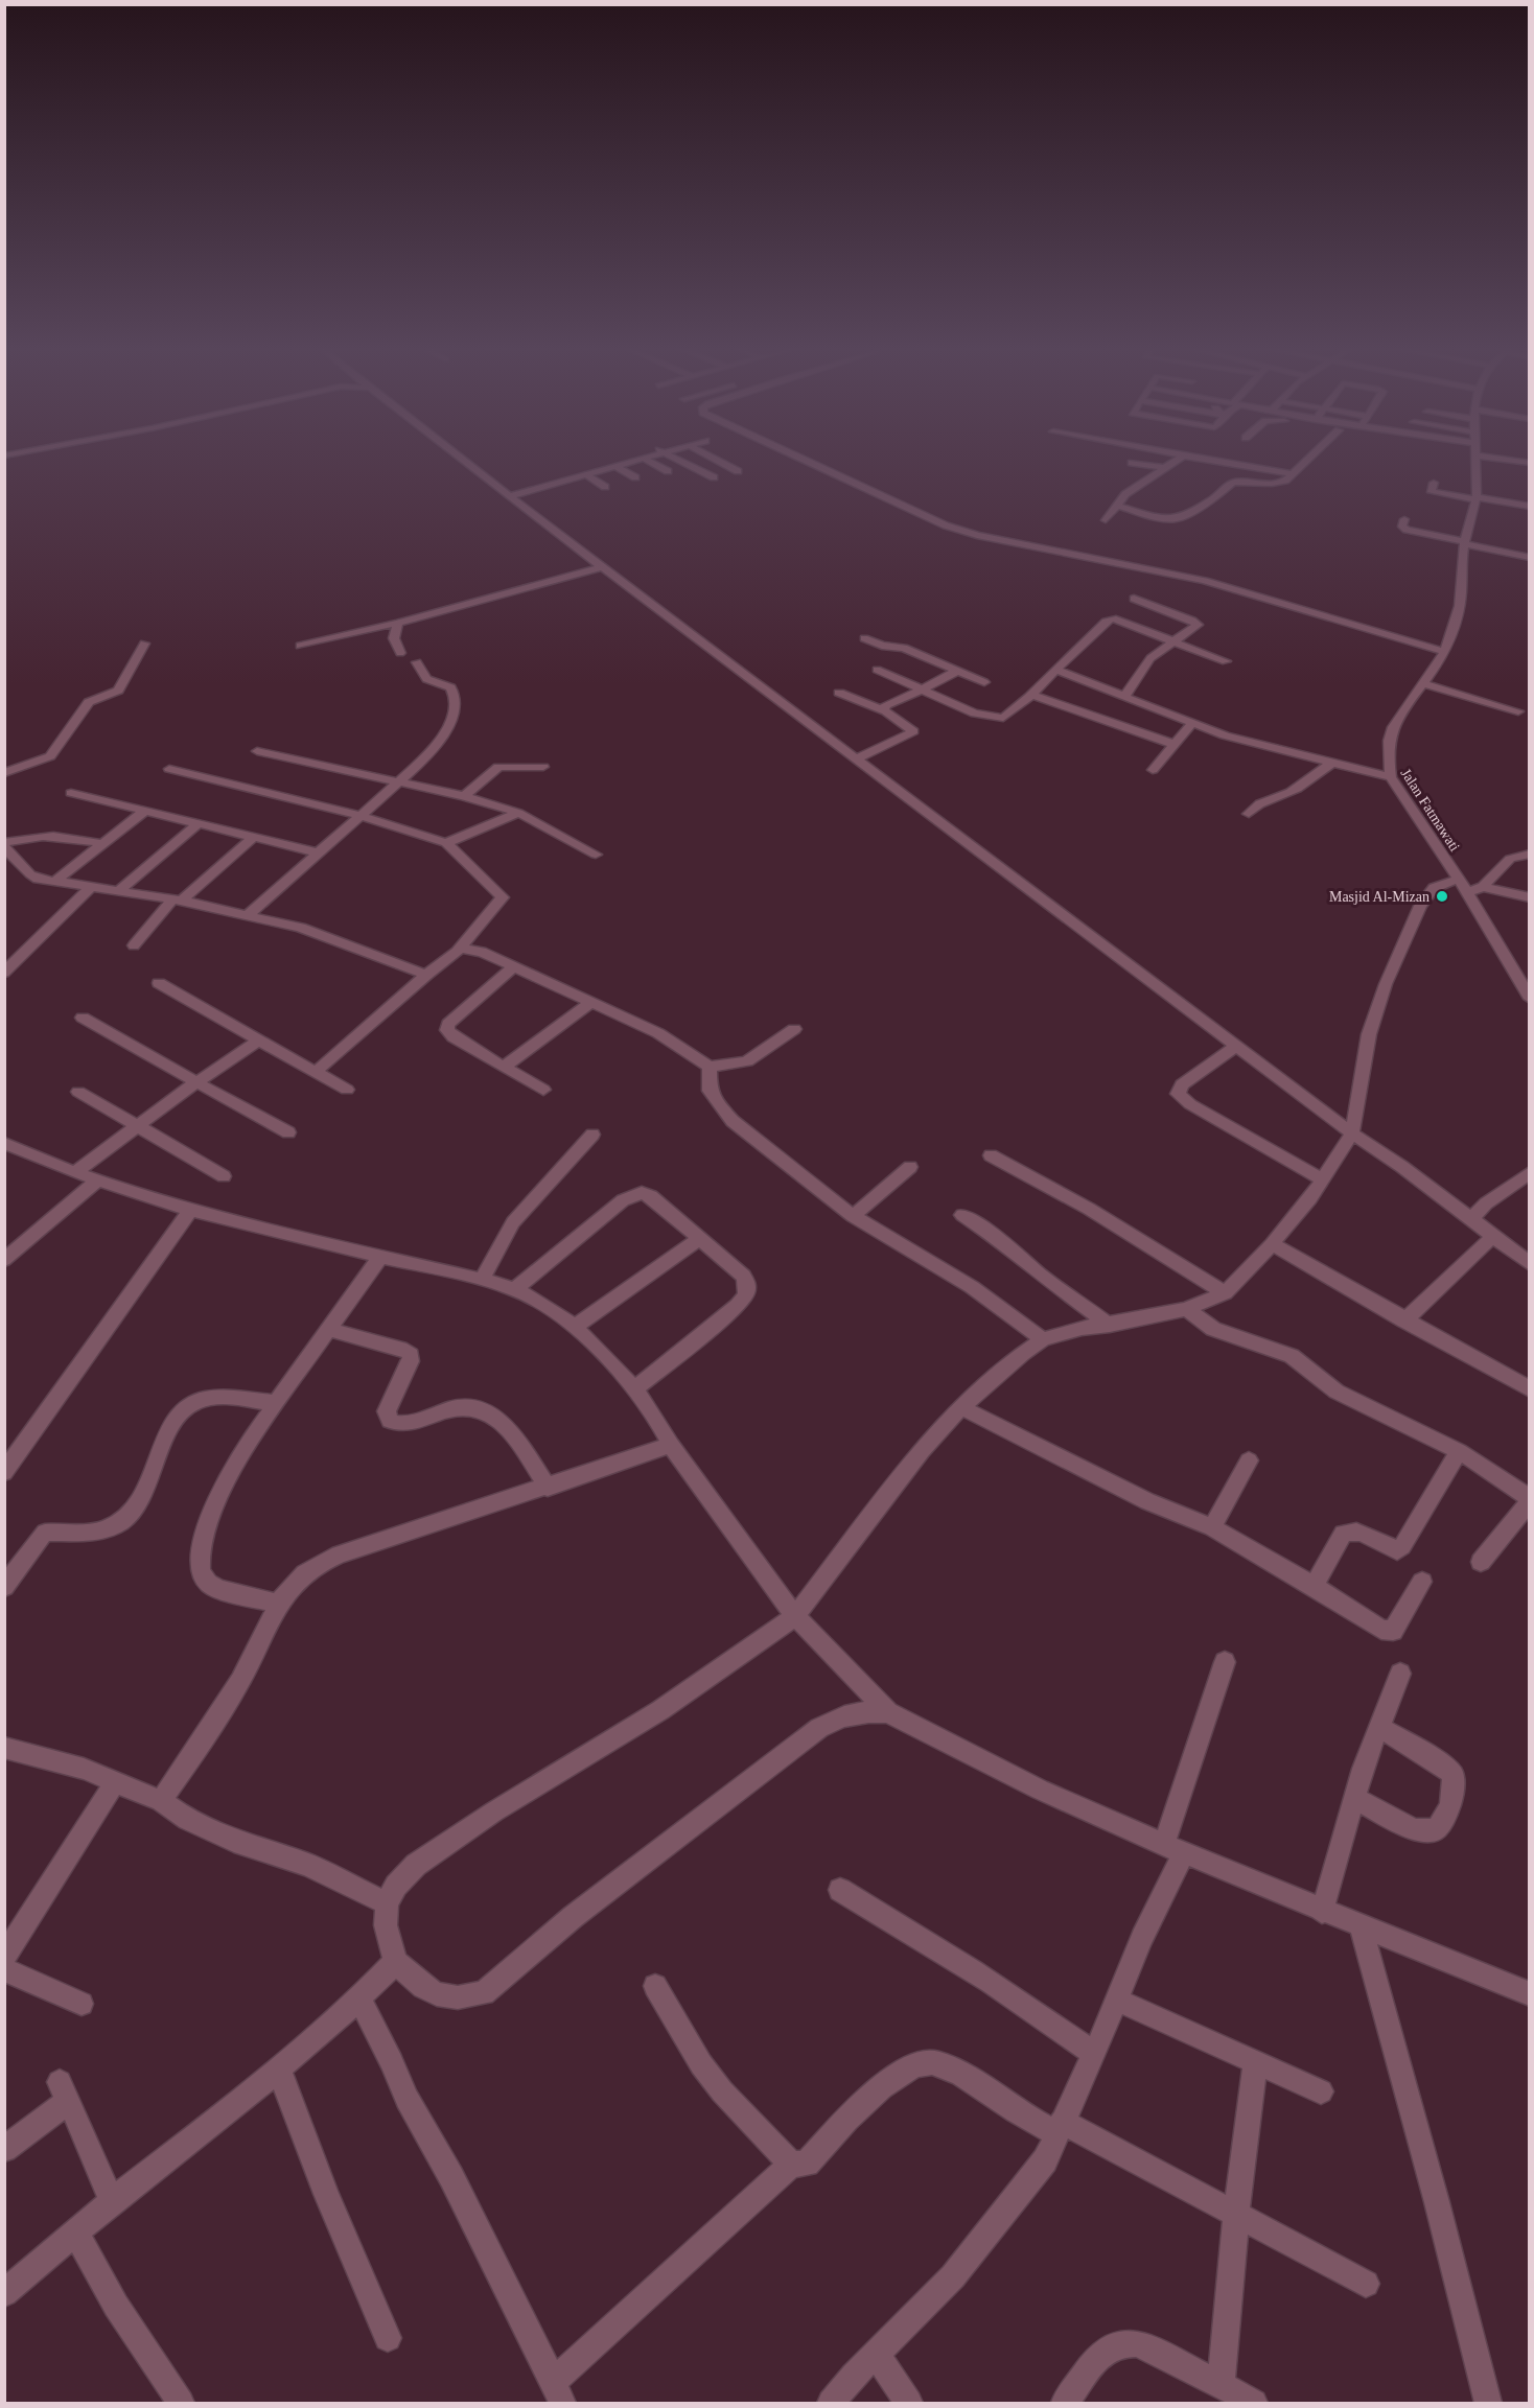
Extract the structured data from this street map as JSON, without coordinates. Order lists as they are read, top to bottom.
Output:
{
  "streets": {
    "street": ["Jalan Fatmawati"]
  },
  "places": ["Masjid Al-Mizan"]
}
